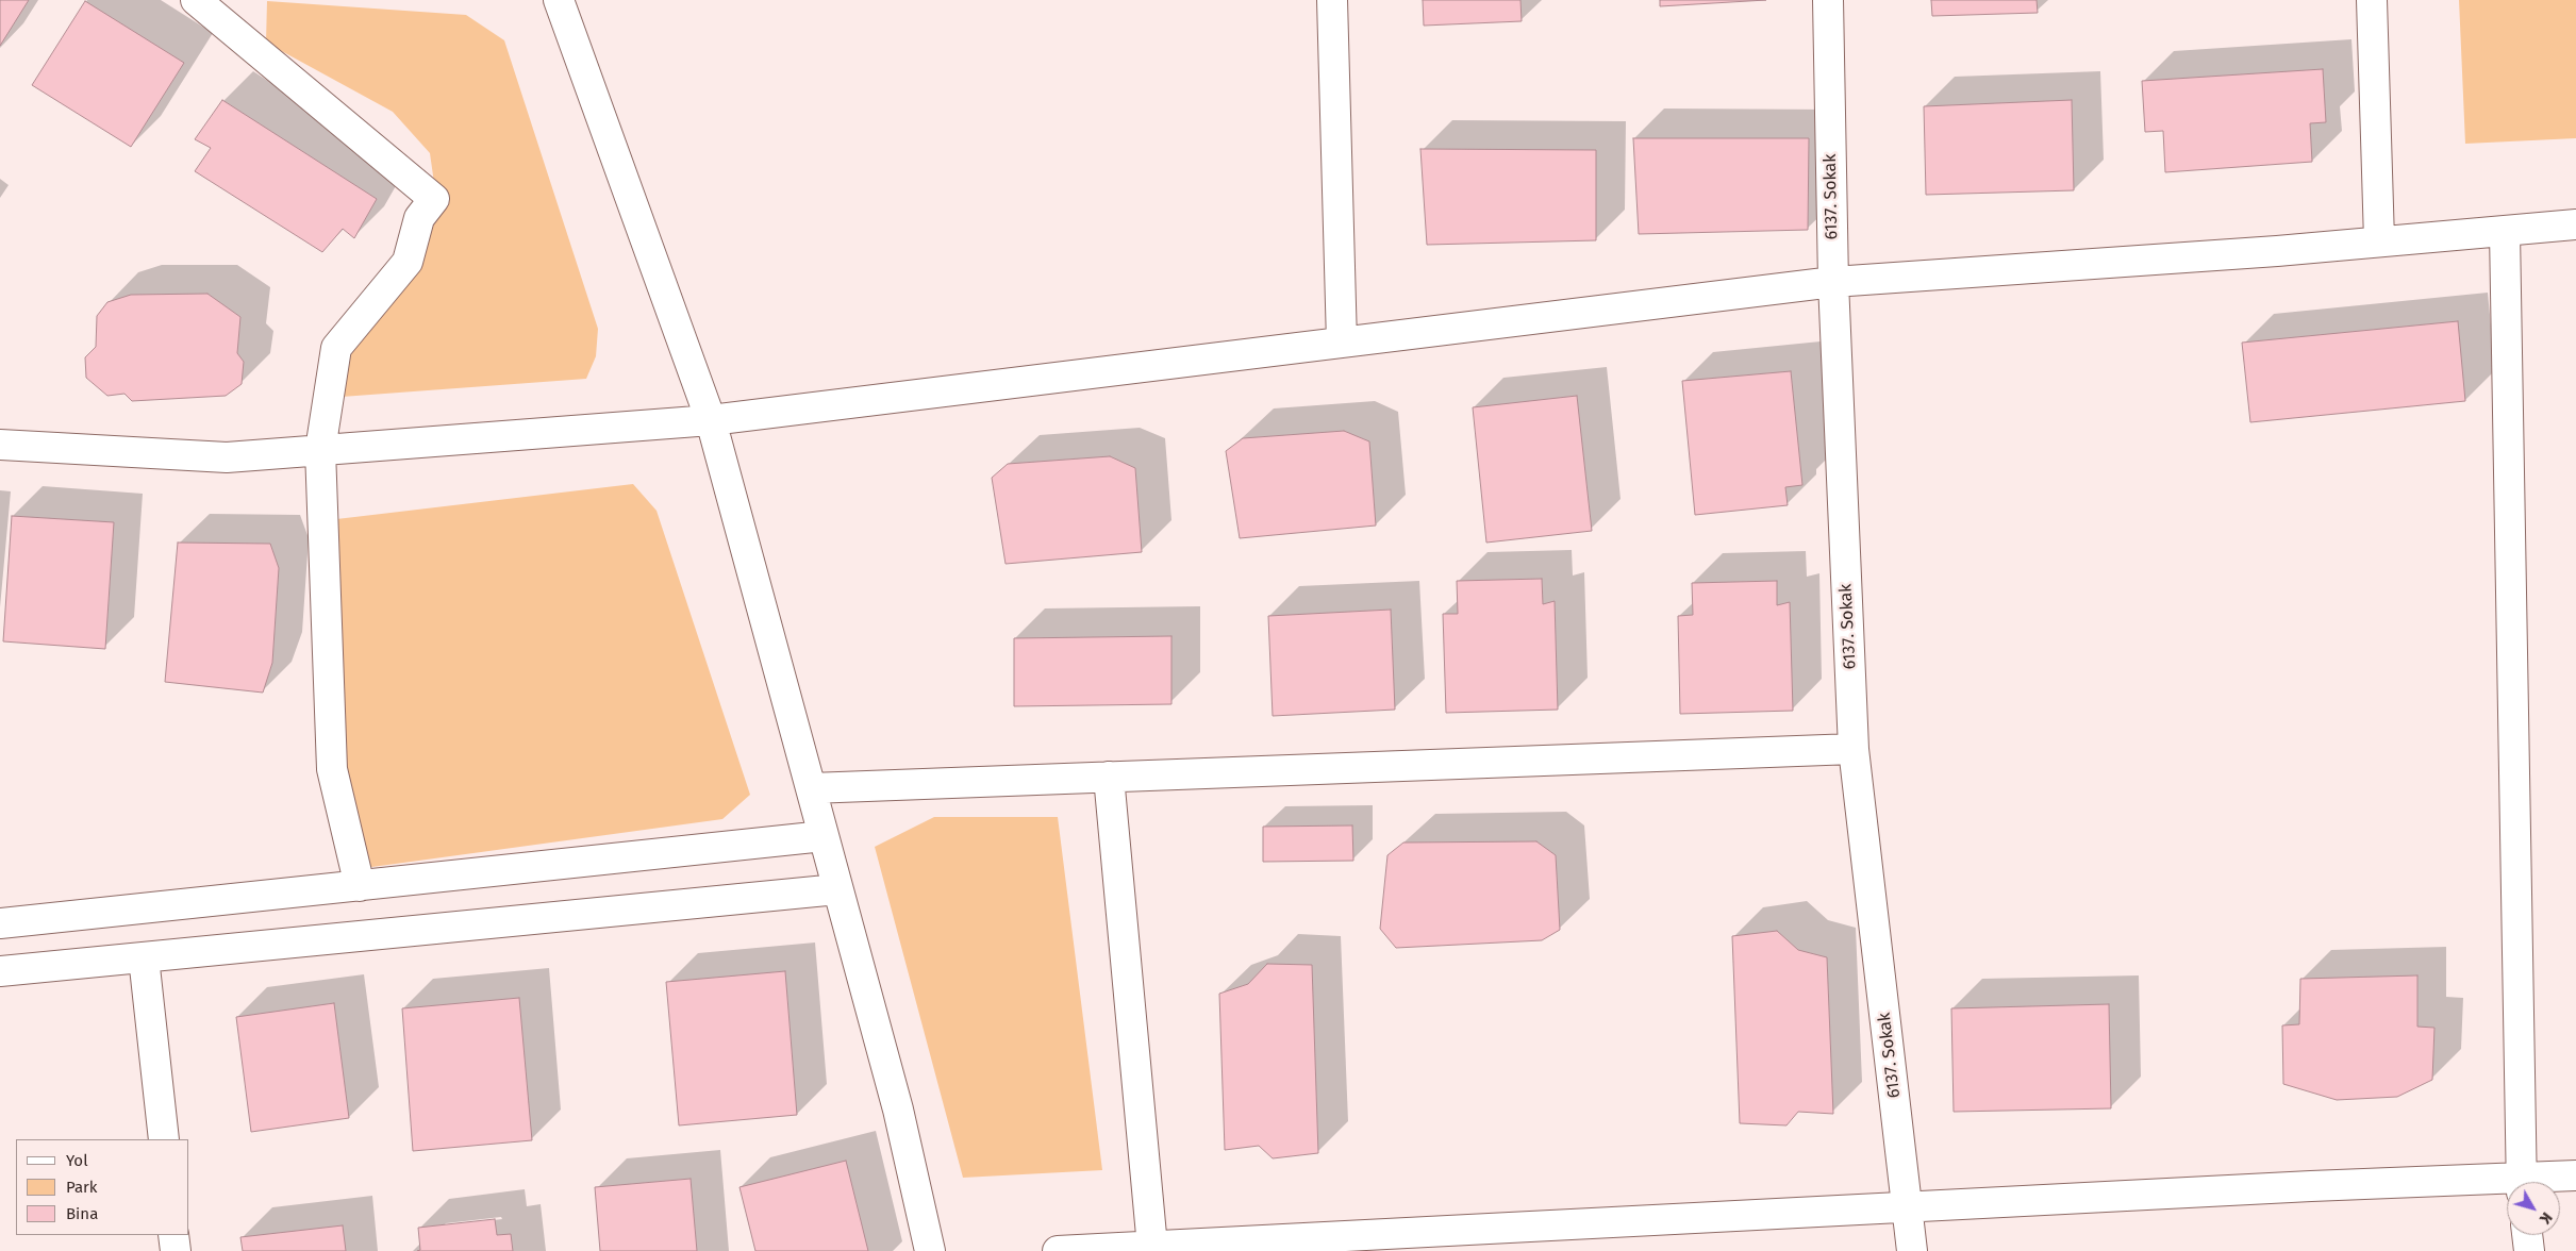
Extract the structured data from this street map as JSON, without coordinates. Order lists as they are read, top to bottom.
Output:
{
  "streets": {
    "street": ["6137. Sokak"]
  },
  "legend": ["Yol", "Park", "Bina"],
  "north": "bottom right"
}
